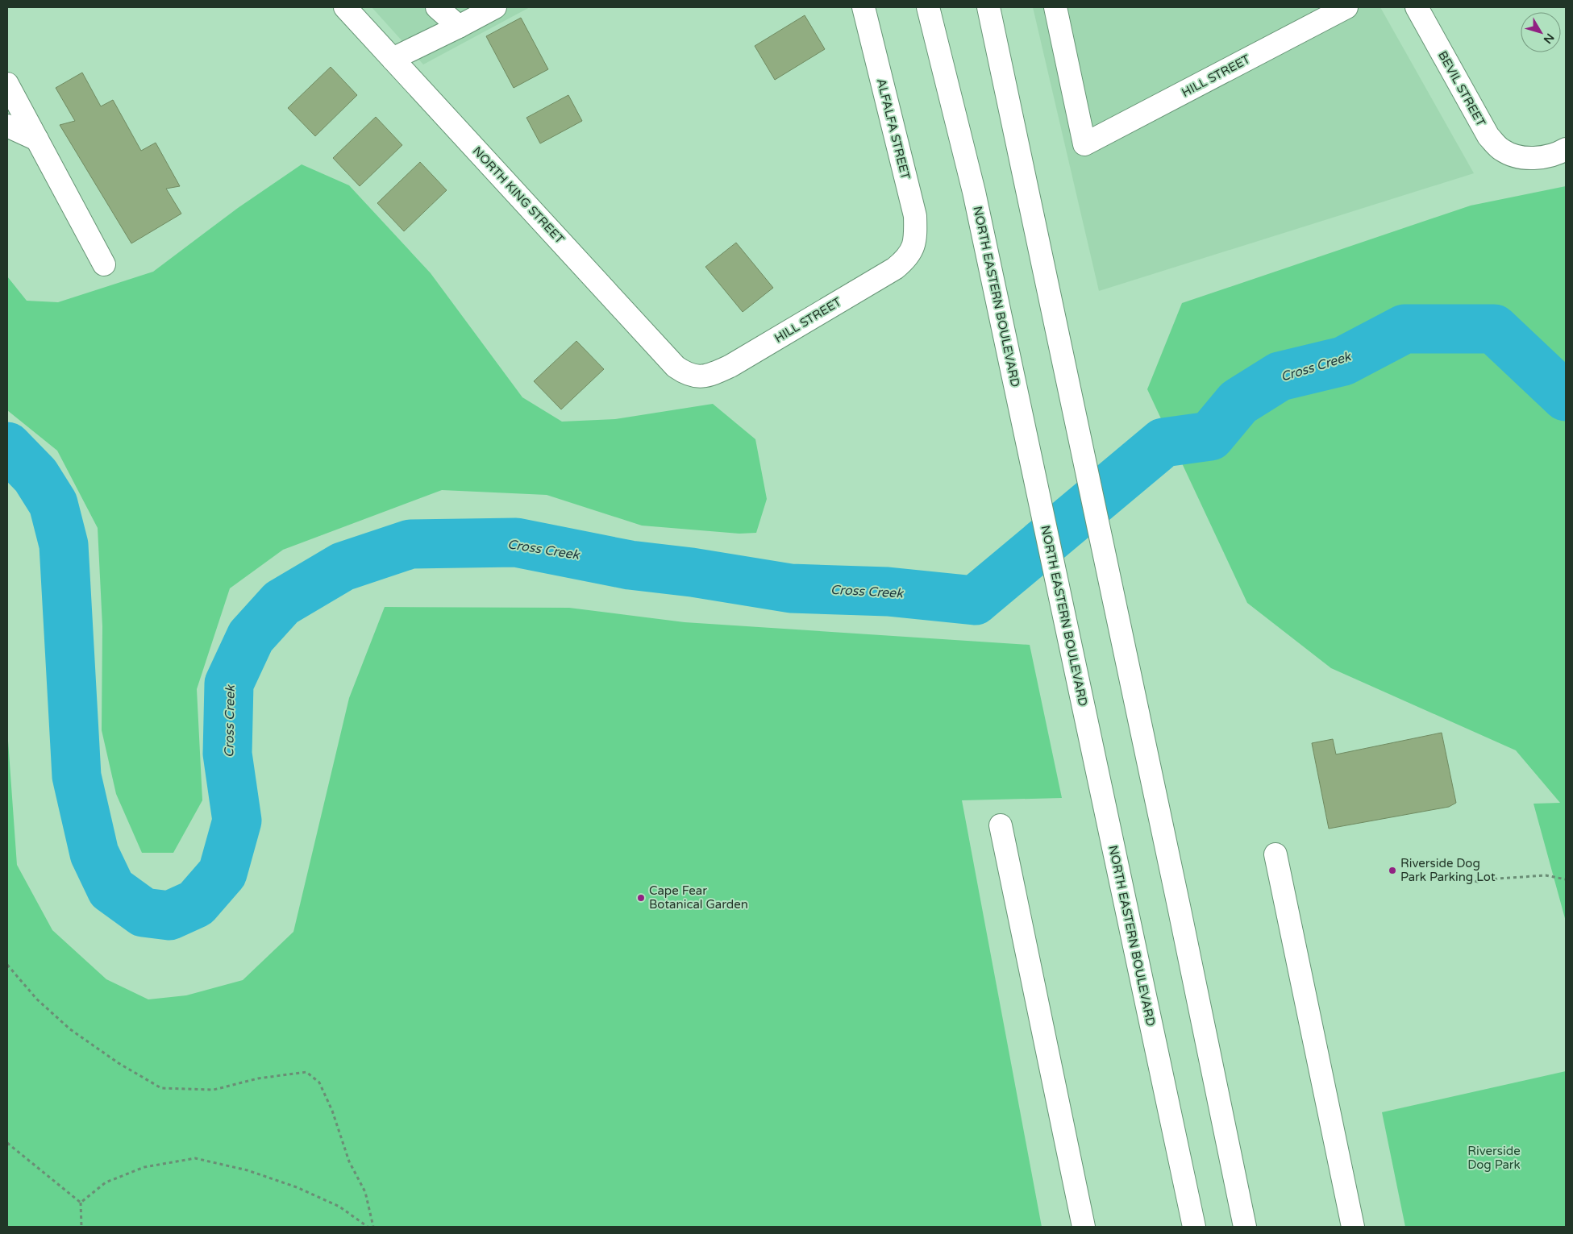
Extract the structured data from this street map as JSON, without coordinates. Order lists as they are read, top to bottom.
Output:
{
  "streets": {
    "main road": [
      "HILL STREET",
      "BEVIL STREET",
      "ALFALFA STREET",
      "NORTH KING STREET",
      "NORTH EASTERN BOULEVARD"
    ]
  },
  "crossings": [
    ["HILL STREET", "ALFALFA STREET"],
    ["HILL STREET", "NORTH KING STREET"]
  ],
  "water": ["Cross Creek"],
  "parks": ["Riverside Dog Park"],
  "places": ["Riverside Dog Park Parking Lot", "Cape Fear Botanical Garden"],
  "north": "bottom right"
}
